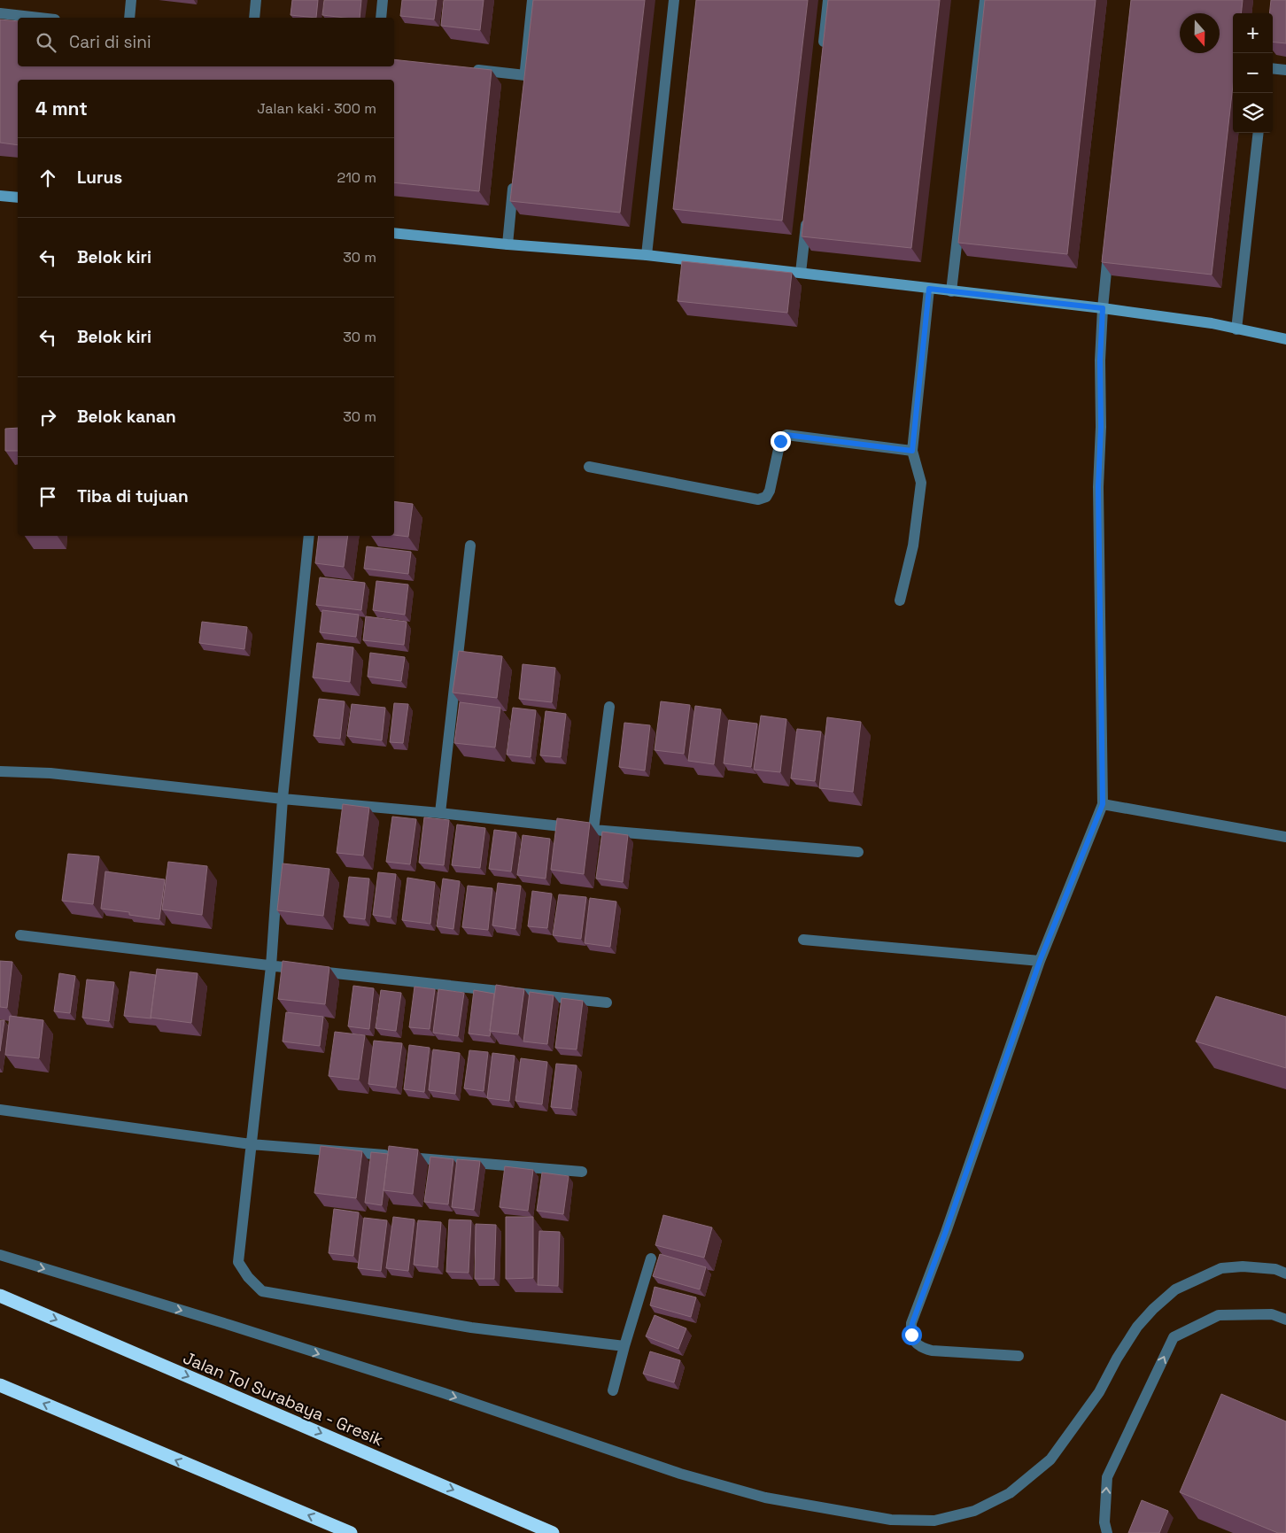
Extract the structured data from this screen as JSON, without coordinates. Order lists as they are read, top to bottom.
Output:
{
  "streets": {
    "highway": ["Jalan Tol Surabaya - Gresik"]
  },
  "north": "bottom",
  "page": {
    "map_buttons": ["+", "−"],
    "search": "Cari di sini",
    "heading": ["4 mnt", "Jalan kaki · 300 m"],
    "list": [
      ["Lurus", "210 m"],
      ["Belok kiri", "30 m"],
      ["Belok kiri", "30 m"],
      ["Belok kanan", "30 m"],
      "Tiba di tujuan"
    ]
  }
}
